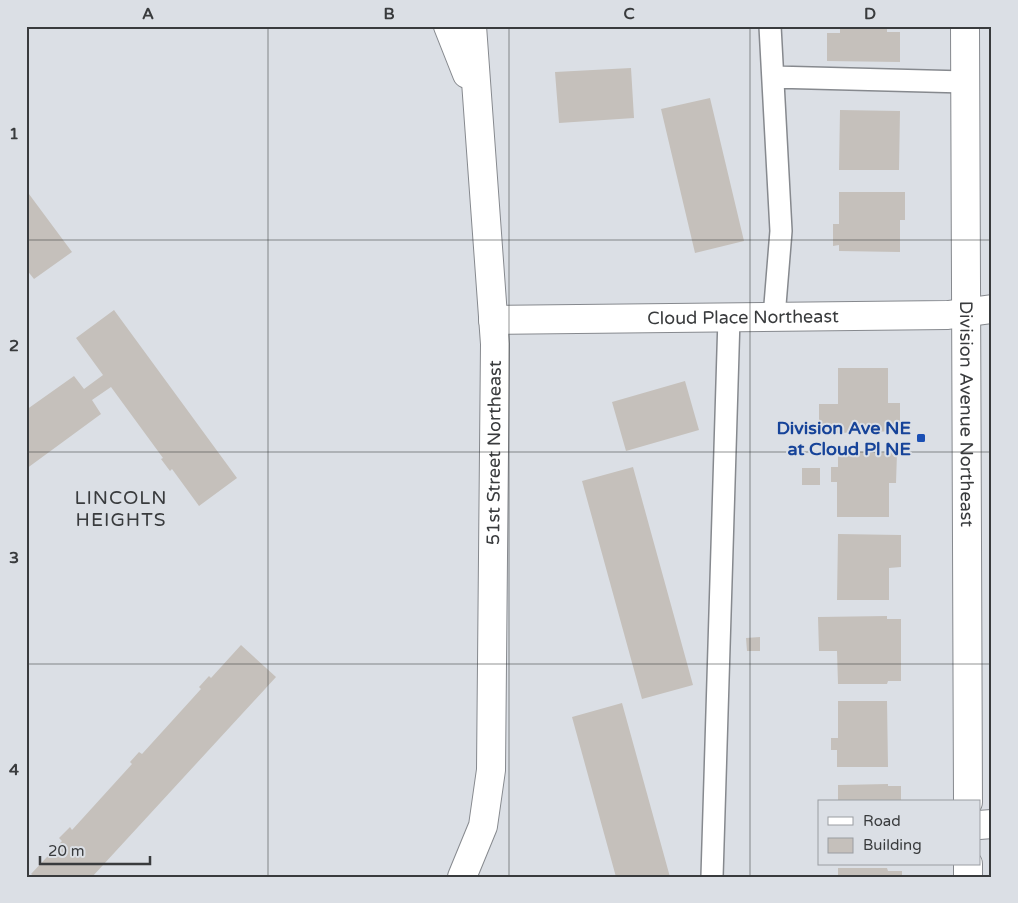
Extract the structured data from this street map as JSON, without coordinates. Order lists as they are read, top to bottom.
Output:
{
  "streets": {
    "street": ["Cloud Place Northeast", "Division Avenue Northeast", "51st Street Northeast"]
  },
  "crossings": [
    ["Cloud Place Northeast", "Division Avenue Northeast"],
    ["Cloud Place Northeast", "51st Street Northeast"]
  ],
  "districts": ["LINCOLN HEIGHTS"],
  "places": {
    "transit": ["Division Ave NE at Cloud Pl NE"]
  },
  "legend": ["Road", "Building"],
  "scale_bar": "20 m",
  "grid": {
    "columns": [
      "A",
      "B",
      "C",
      "D"
    ],
    "rows": [
      "1",
      "2",
      "3",
      "4"
    ]
  }
}
